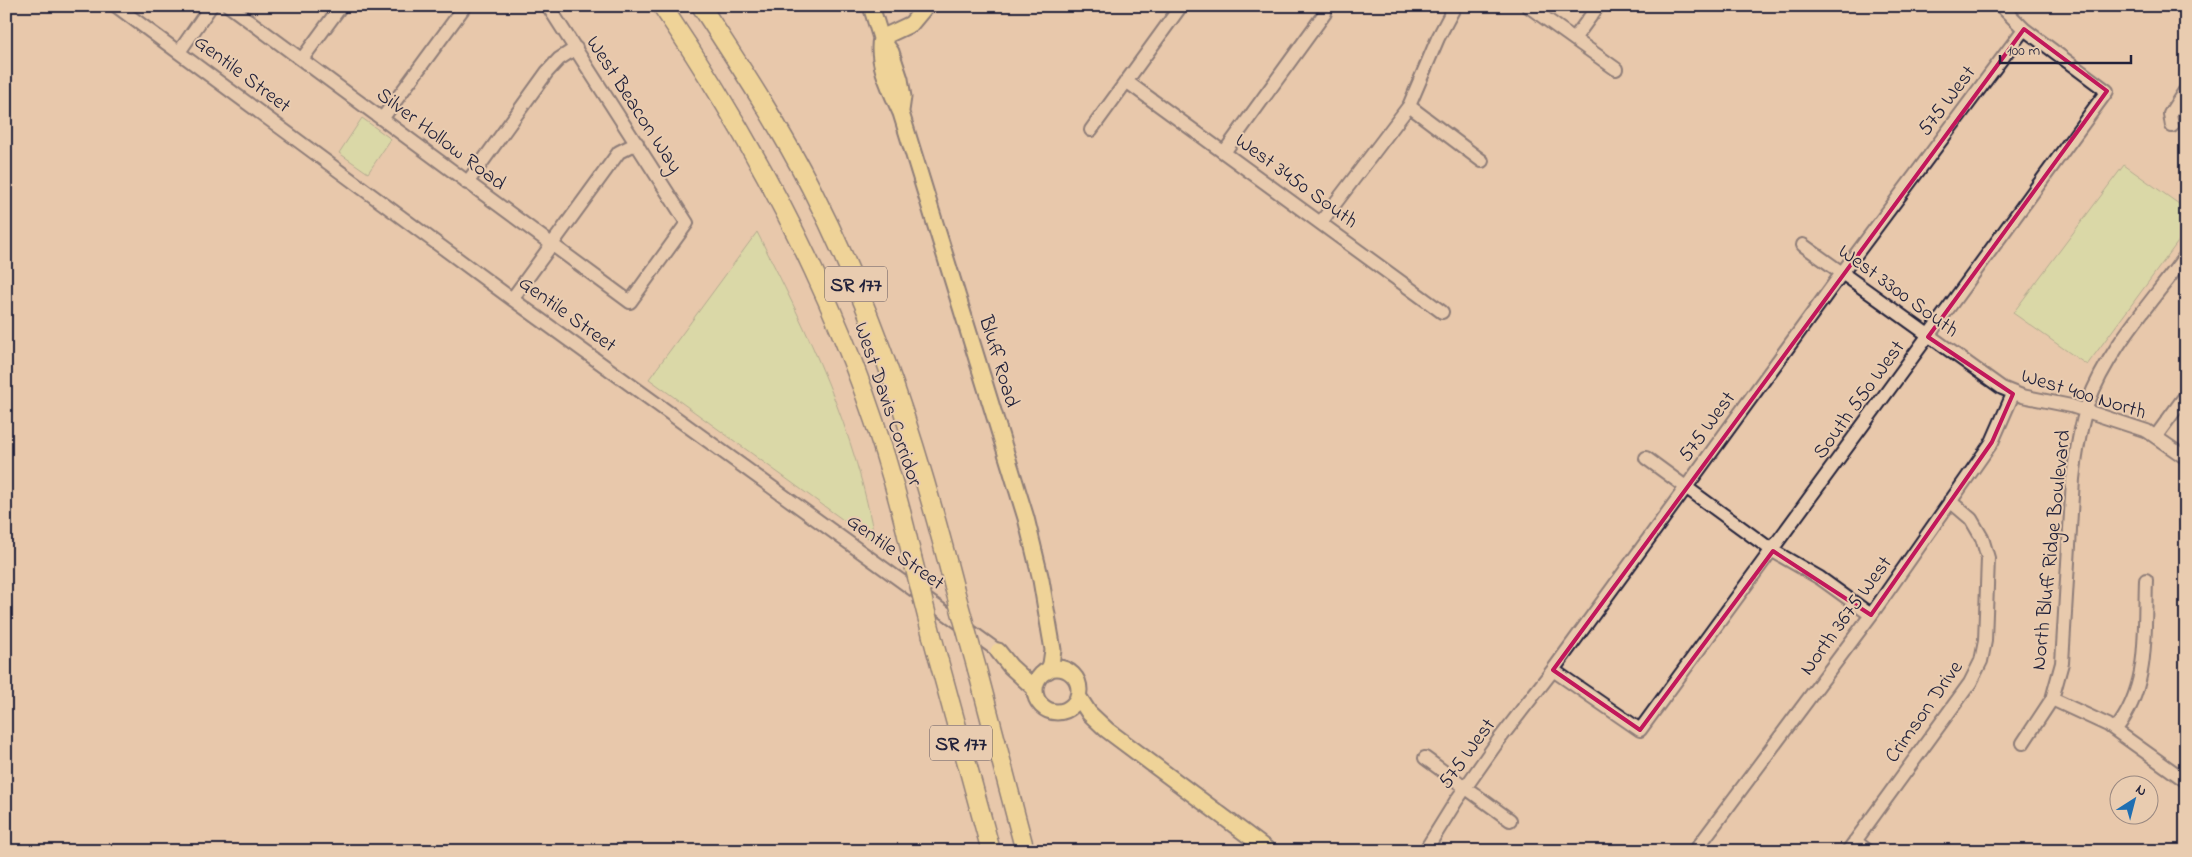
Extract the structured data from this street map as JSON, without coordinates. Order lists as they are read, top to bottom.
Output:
{
  "streets": {
    "highway": ["SR 177", "West Davis Corridor"],
    "main road": ["Gentile Street", "Bluff Road"],
    "street": [
      "575 West",
      "West Beacon Way",
      "Silver Hollow Road",
      "West 3450 South",
      "West 3300 South",
      "West 400 North",
      "South 550 West",
      "North Bluff Ridge Boulevard",
      "North 3675 West",
      "Crimson Drive"
    ]
  },
  "crossings": [
    ["Gentile Street", "Bluff Road"],
    ["575 West", "West 3300 South"],
    ["575 West", "South 550 West"],
    ["West Beacon Way", "Silver Hollow Road"],
    ["West 3300 South", "West 400 North"],
    ["West 3300 South", "South 550 West"],
    ["West 400 North", "North Bluff Ridge Boulevard"],
    ["West 400 North", "North 3675 West"],
    ["North 3675 West", "Crimson Drive"]
  ],
  "scale_bar": "100 m",
  "north": "top right"
}
